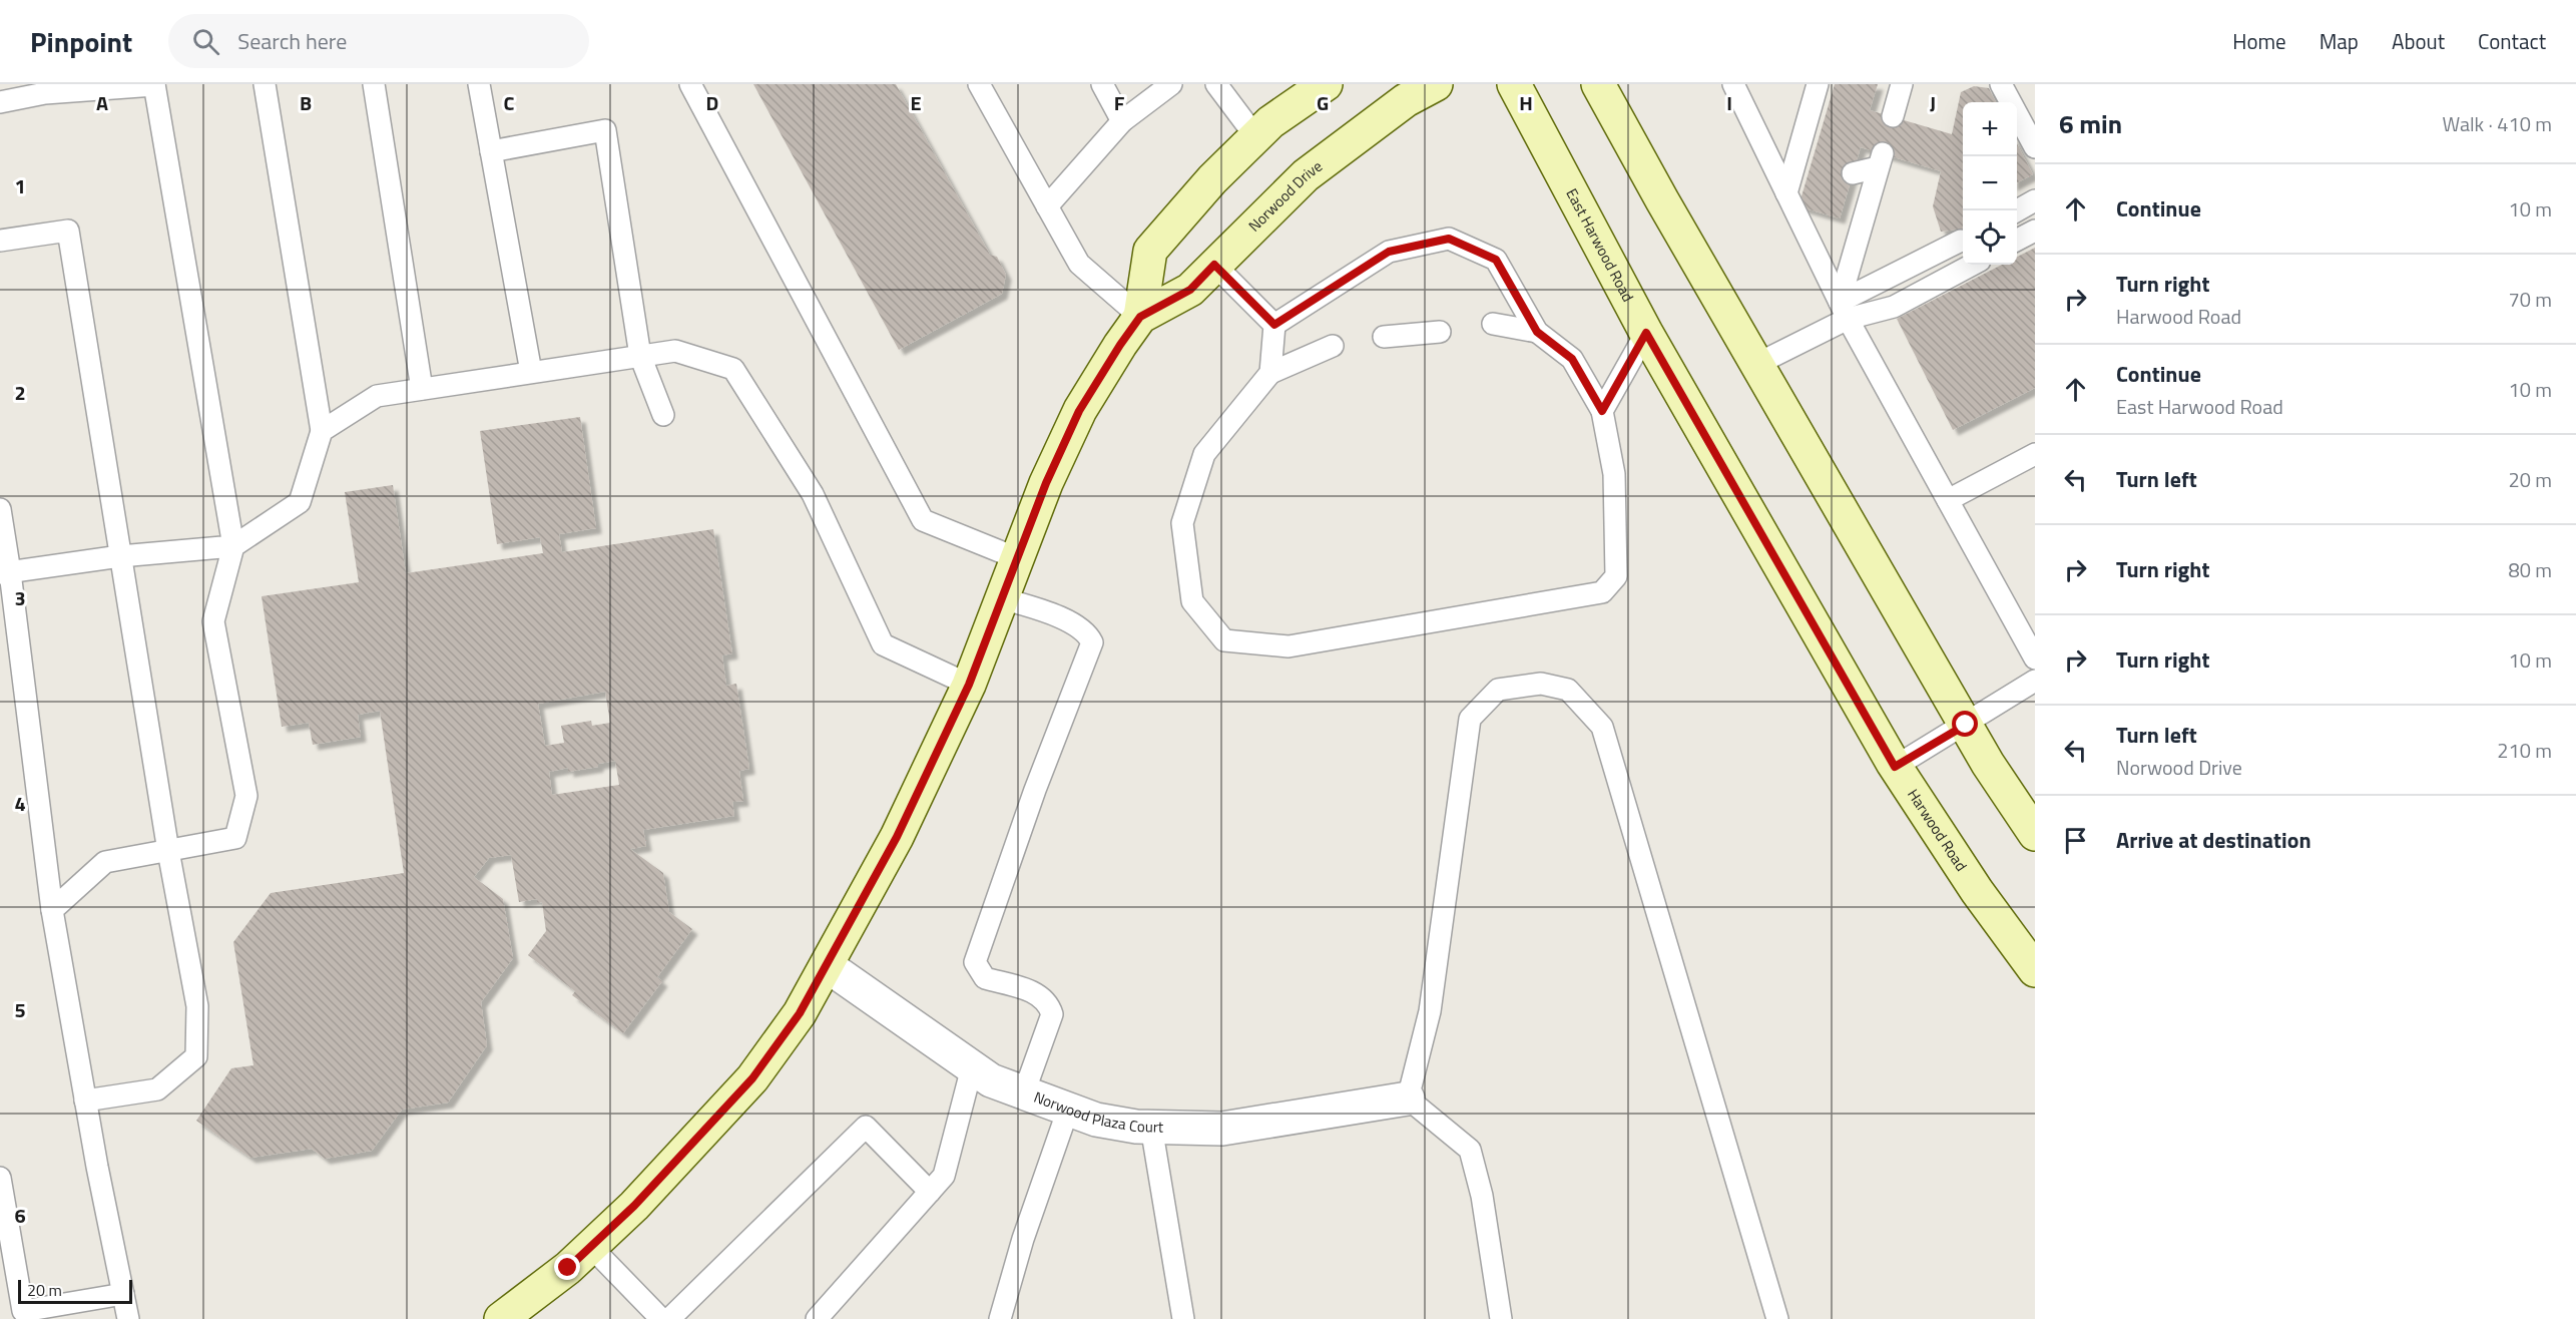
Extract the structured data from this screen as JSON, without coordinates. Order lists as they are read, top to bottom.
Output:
{
  "streets": {
    "main road": ["Norwood Drive", "East Harwood Road", "Harwood Road"],
    "street": ["Norwood Plaza Court"]
  },
  "crossings": [
    ["Norwood Drive", "Norwood Plaza Court"],
    ["East Harwood Road", "Harwood Road"]
  ],
  "scale_bar": "20 m",
  "page": {
    "header": "Pinpoint",
    "search": "Search here",
    "nav": [
      "Home",
      "Map",
      "About",
      "Contact"
    ],
    "heading": ["6 min", "Walk · 410 m"],
    "map_buttons": ["+", "−"],
    "list": [
      ["Continue", "10 m"],
      ["Turn right", "Harwood Road", "70 m"],
      ["Continue", "East Harwood Road", "10 m"],
      ["Turn left", "20 m"],
      ["Turn right", "80 m"],
      ["Turn right", "10 m"],
      ["Turn left", "Norwood Drive", "210 m"],
      "Arrive at destination"
    ],
    "scale": "20 m"
  },
  "grid": {
    "columns": [
      "A",
      "B",
      "C",
      "D",
      "E",
      "F",
      "G",
      "H",
      "I",
      "J"
    ],
    "rows": [
      "1",
      "2",
      "3",
      "4",
      "5",
      "6"
    ]
  }
}
